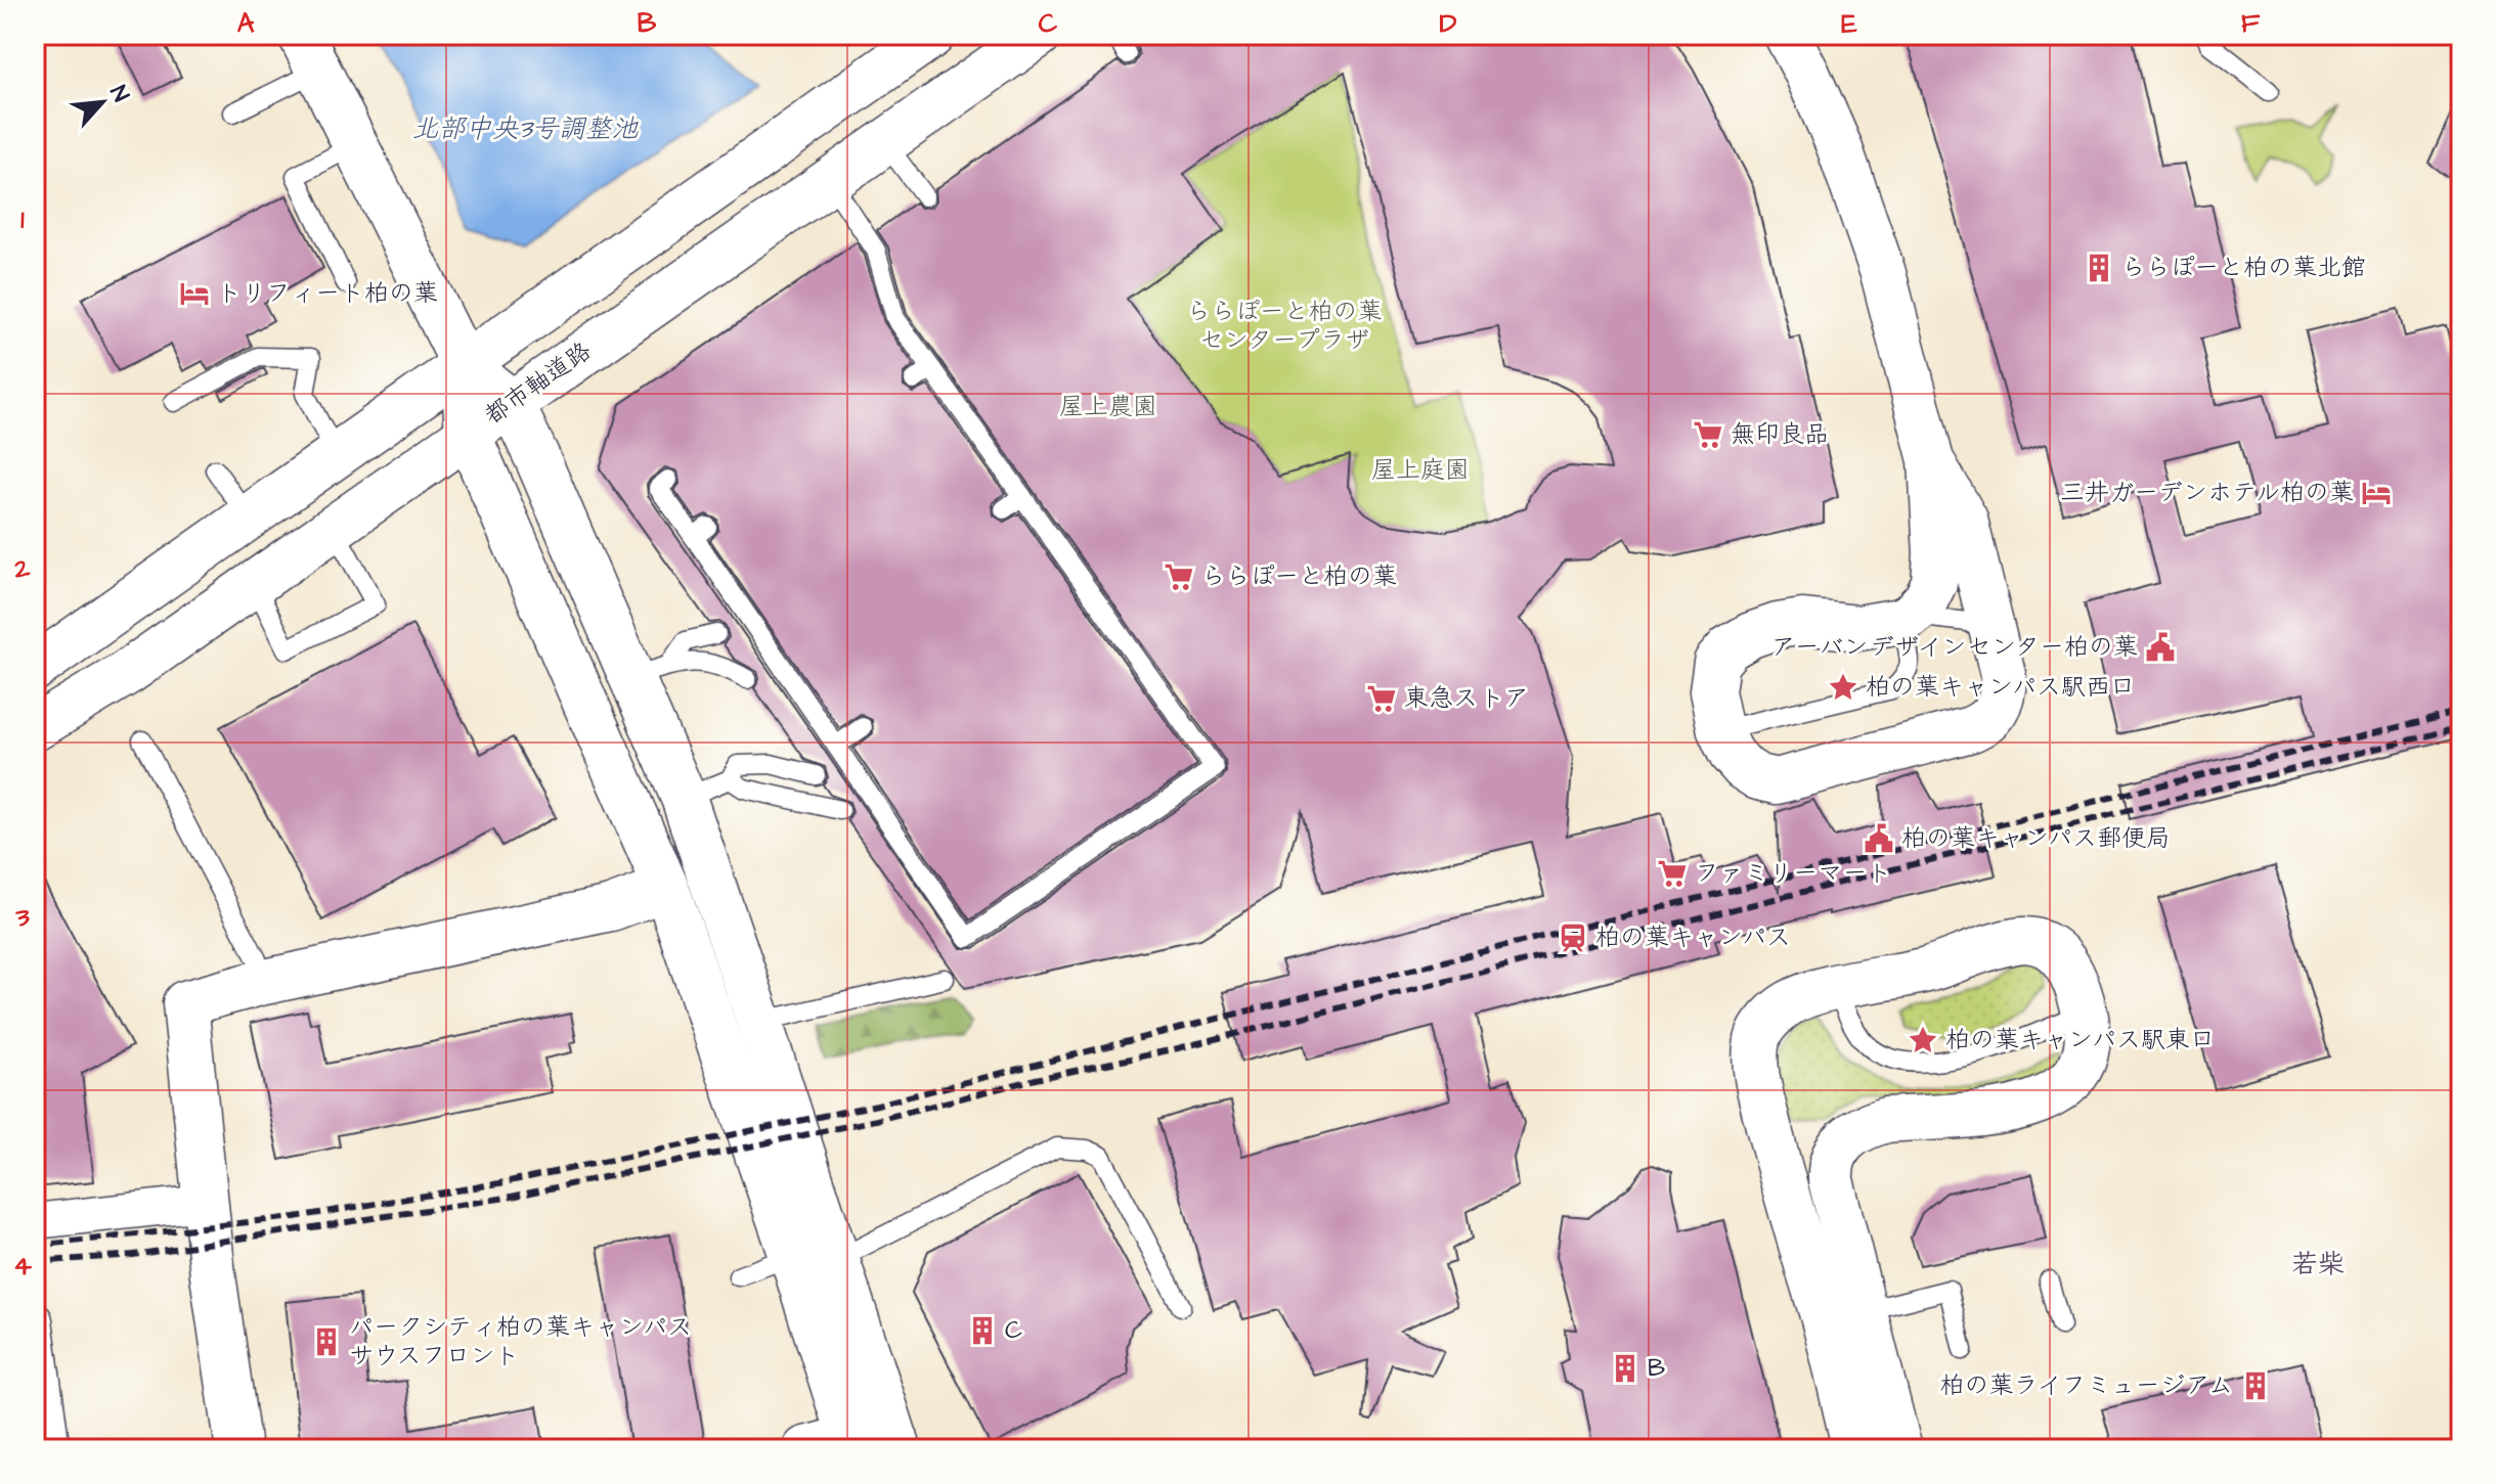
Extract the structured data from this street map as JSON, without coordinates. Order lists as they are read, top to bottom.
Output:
{
  "streets": {
    "street": ["都市軸道路"]
  },
  "districts": ["若柴"],
  "water": ["北部中央3号調整池"],
  "parks": ["ららぽーと柏の葉 センタープラザ", "屋上農園", "屋上庭園"],
  "places": {
    "building": [
      "ららぽーと柏の葉北館",
      "C",
      "パークシティ柏の葉キャンパス サウスフロント",
      "B",
      "柏の葉ライフミュージアム"
    ],
    "hotel": ["トリフィート柏の葉", "三井ガーデンホテル柏の葉"],
    "supermarket": [
      "無印良品",
      "ららぽーと柏の葉",
      "東急ストア",
      "ファミリーマート"
    ],
    "public building": ["アーバンデザインセンター柏の葉", "柏の葉キャンパス郵便局"],
    "place": ["柏の葉キャンパス駅西口", "柏の葉キャンパス駅東口"],
    "station": ["柏の葉キャンパス"]
  },
  "north": "top right",
  "grid": {
    "columns": [
      "A",
      "B",
      "C",
      "D",
      "E",
      "F"
    ],
    "rows": [
      "1",
      "2",
      "3",
      "4"
    ]
  }
}
